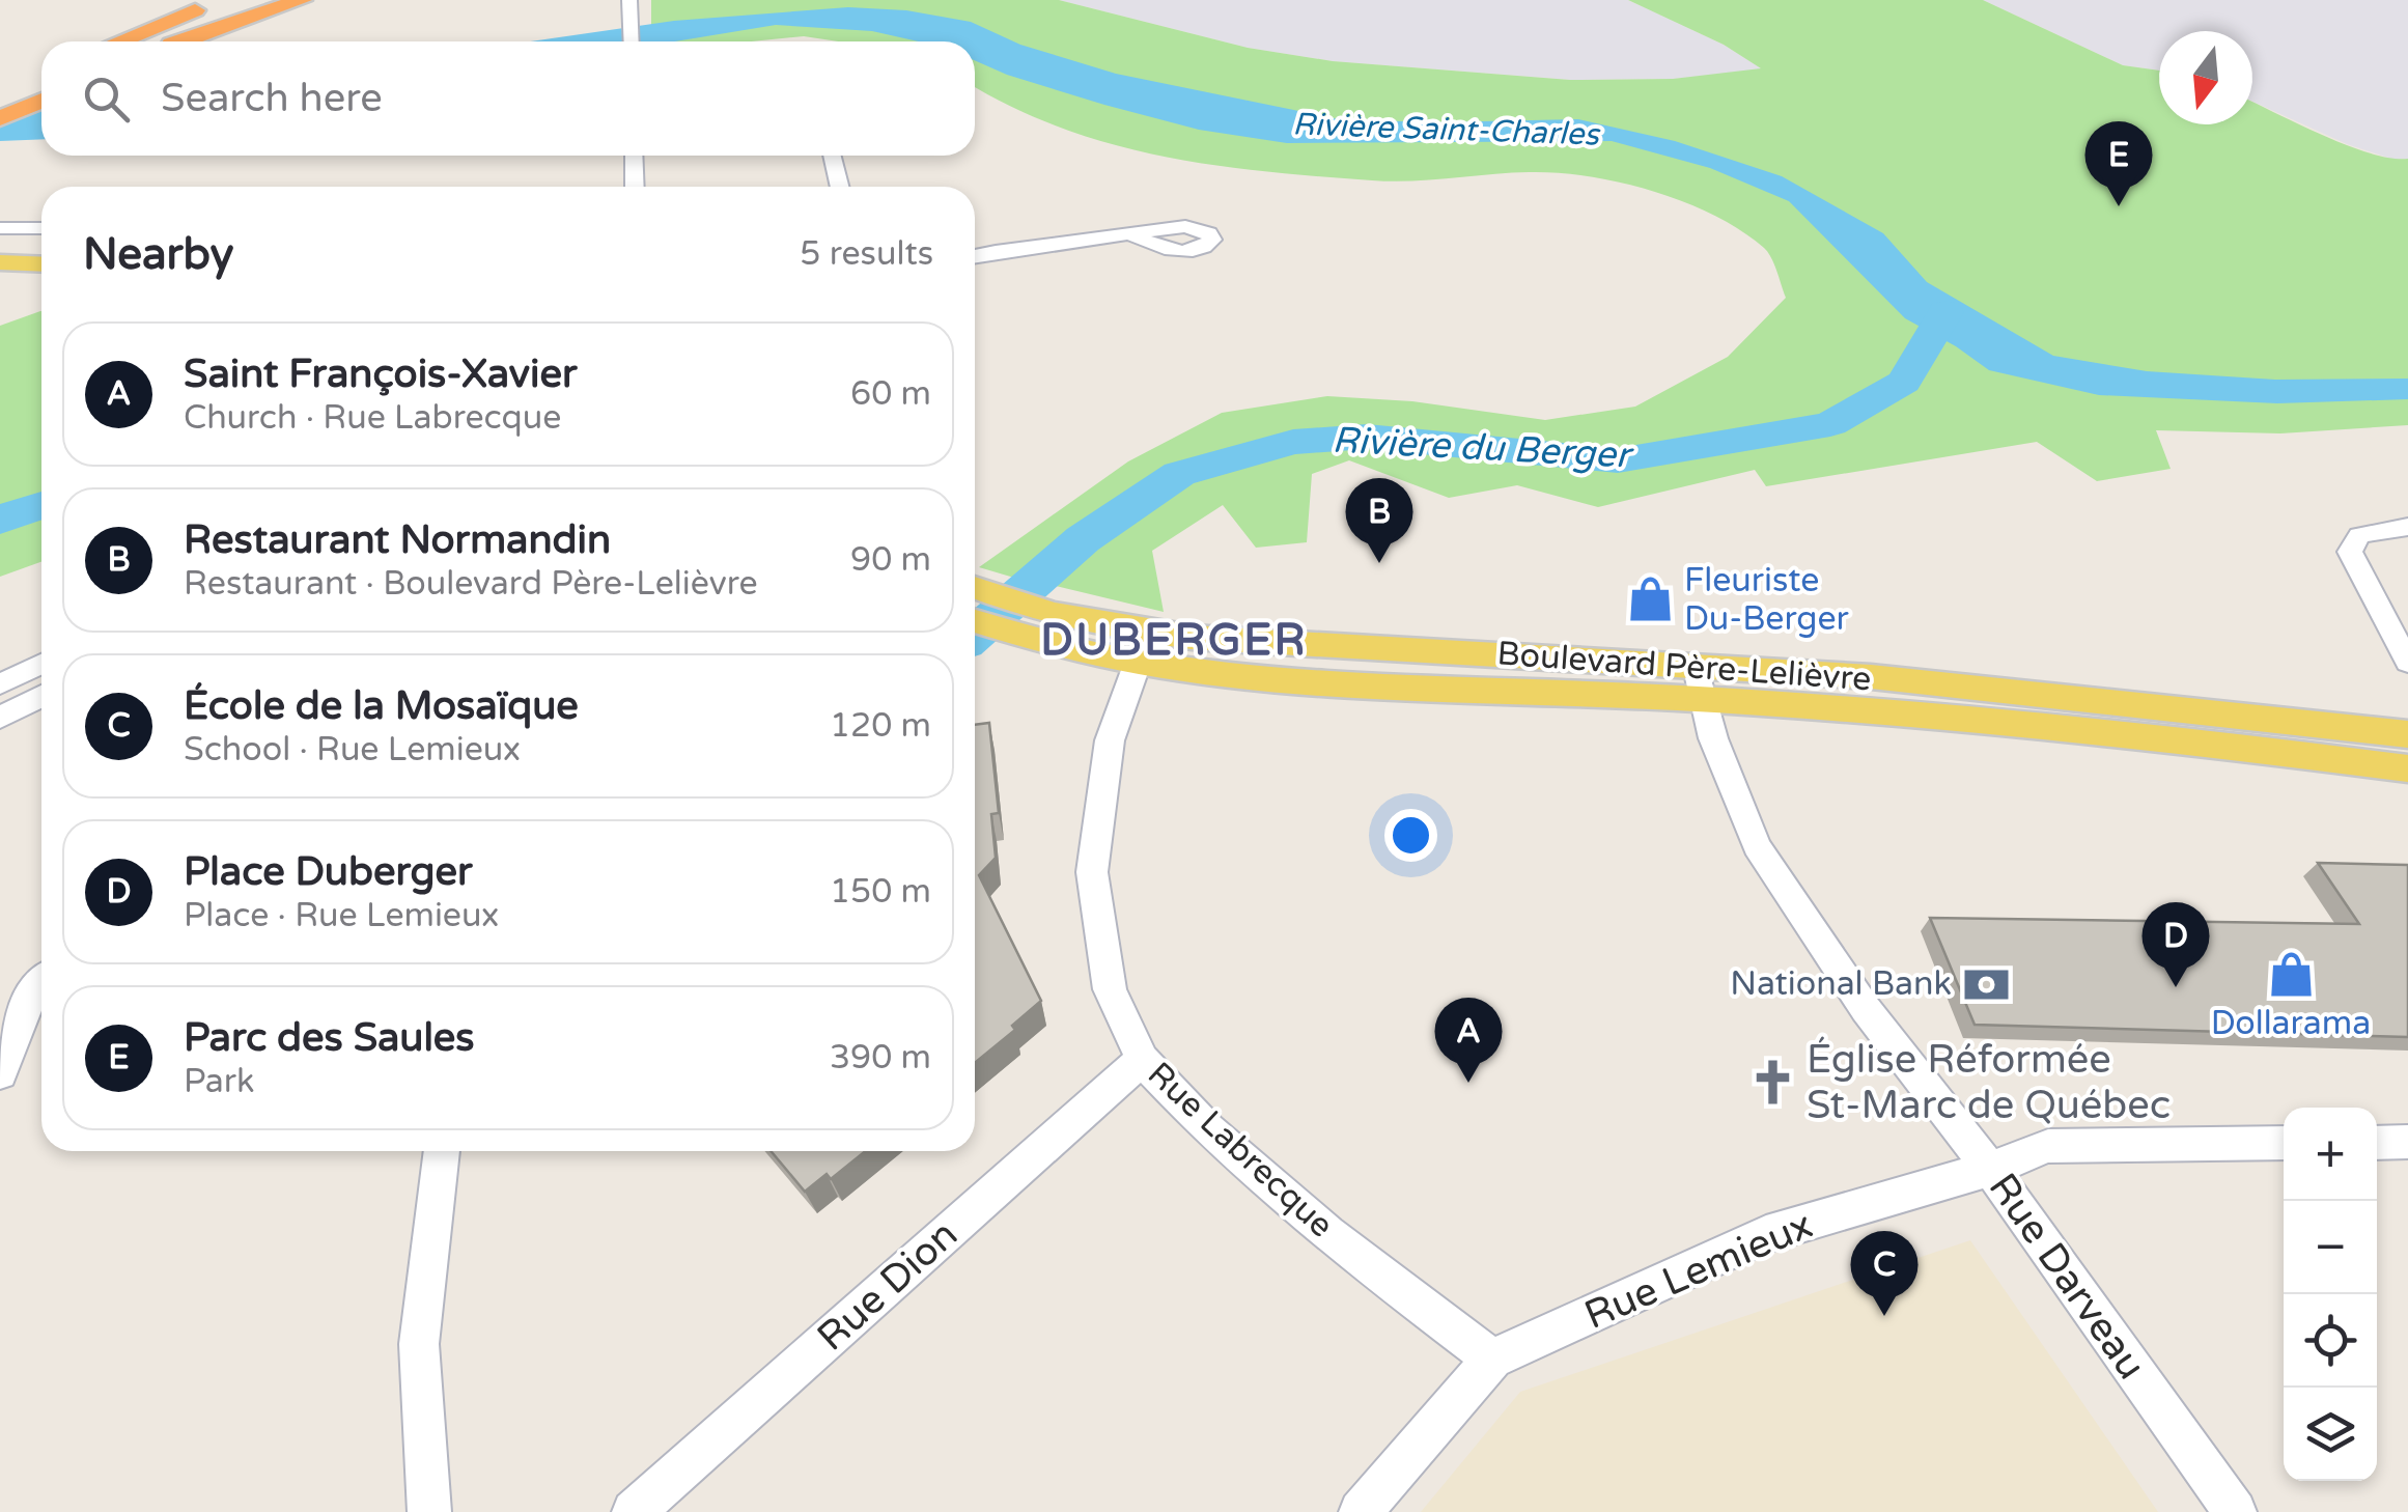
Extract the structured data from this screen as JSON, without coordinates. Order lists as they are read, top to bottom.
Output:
{
  "streets": {
    "main road": ["Boulevard Père-Lelièvre"],
    "street": [
      "Rue Labrecque",
      "Rue Lemieux",
      "Rue Darveau",
      "Rue Dion"
    ]
  },
  "crossings": [
    ["Boulevard Père-Lelièvre", "Rue Labrecque"],
    ["Boulevard Père-Lelièvre", "Rue Darveau"],
    ["Rue Labrecque", "Rue Lemieux"],
    ["Rue Labrecque", "Rue Dion"],
    ["Rue Lemieux", "Rue Darveau"]
  ],
  "districts": ["DUBERGER"],
  "water": ["Rivière Saint-Charles", "Rivière du Berger"],
  "places": {
    "shop": ["Fleuriste Du-Berger", "Dollarama"],
    "bank": ["National Bank"],
    "church": ["Église Réformée St-Marc de Québec"]
  },
  "north": "bottom",
  "page": {
    "search": "Search here",
    "pins": [
      "E",
      "B",
      "D",
      "A",
      "C"
    ],
    "heading": ["Nearby", "5 results"],
    "list": [
      {
        "mark": "A",
        "name": "Saint François-Xavier",
        "note": "Church · Rue Labrecque",
        "value": "60 m"
      },
      {
        "mark": "B",
        "name": "Restaurant Normandin",
        "note": "Restaurant · Boulevard Père-Lelièvre",
        "value": "90 m"
      },
      {
        "mark": "C",
        "name": "École de la Mosaïque",
        "note": "School · Rue Lemieux",
        "value": "120 m"
      },
      {
        "mark": "D",
        "name": "Place Duberger",
        "note": "Place · Rue Lemieux",
        "value": "150 m"
      },
      {
        "mark": "E",
        "name": "Parc des Saules",
        "note": "Park",
        "value": "390 m"
      }
    ],
    "map_buttons": ["+", "−"]
  }
}
